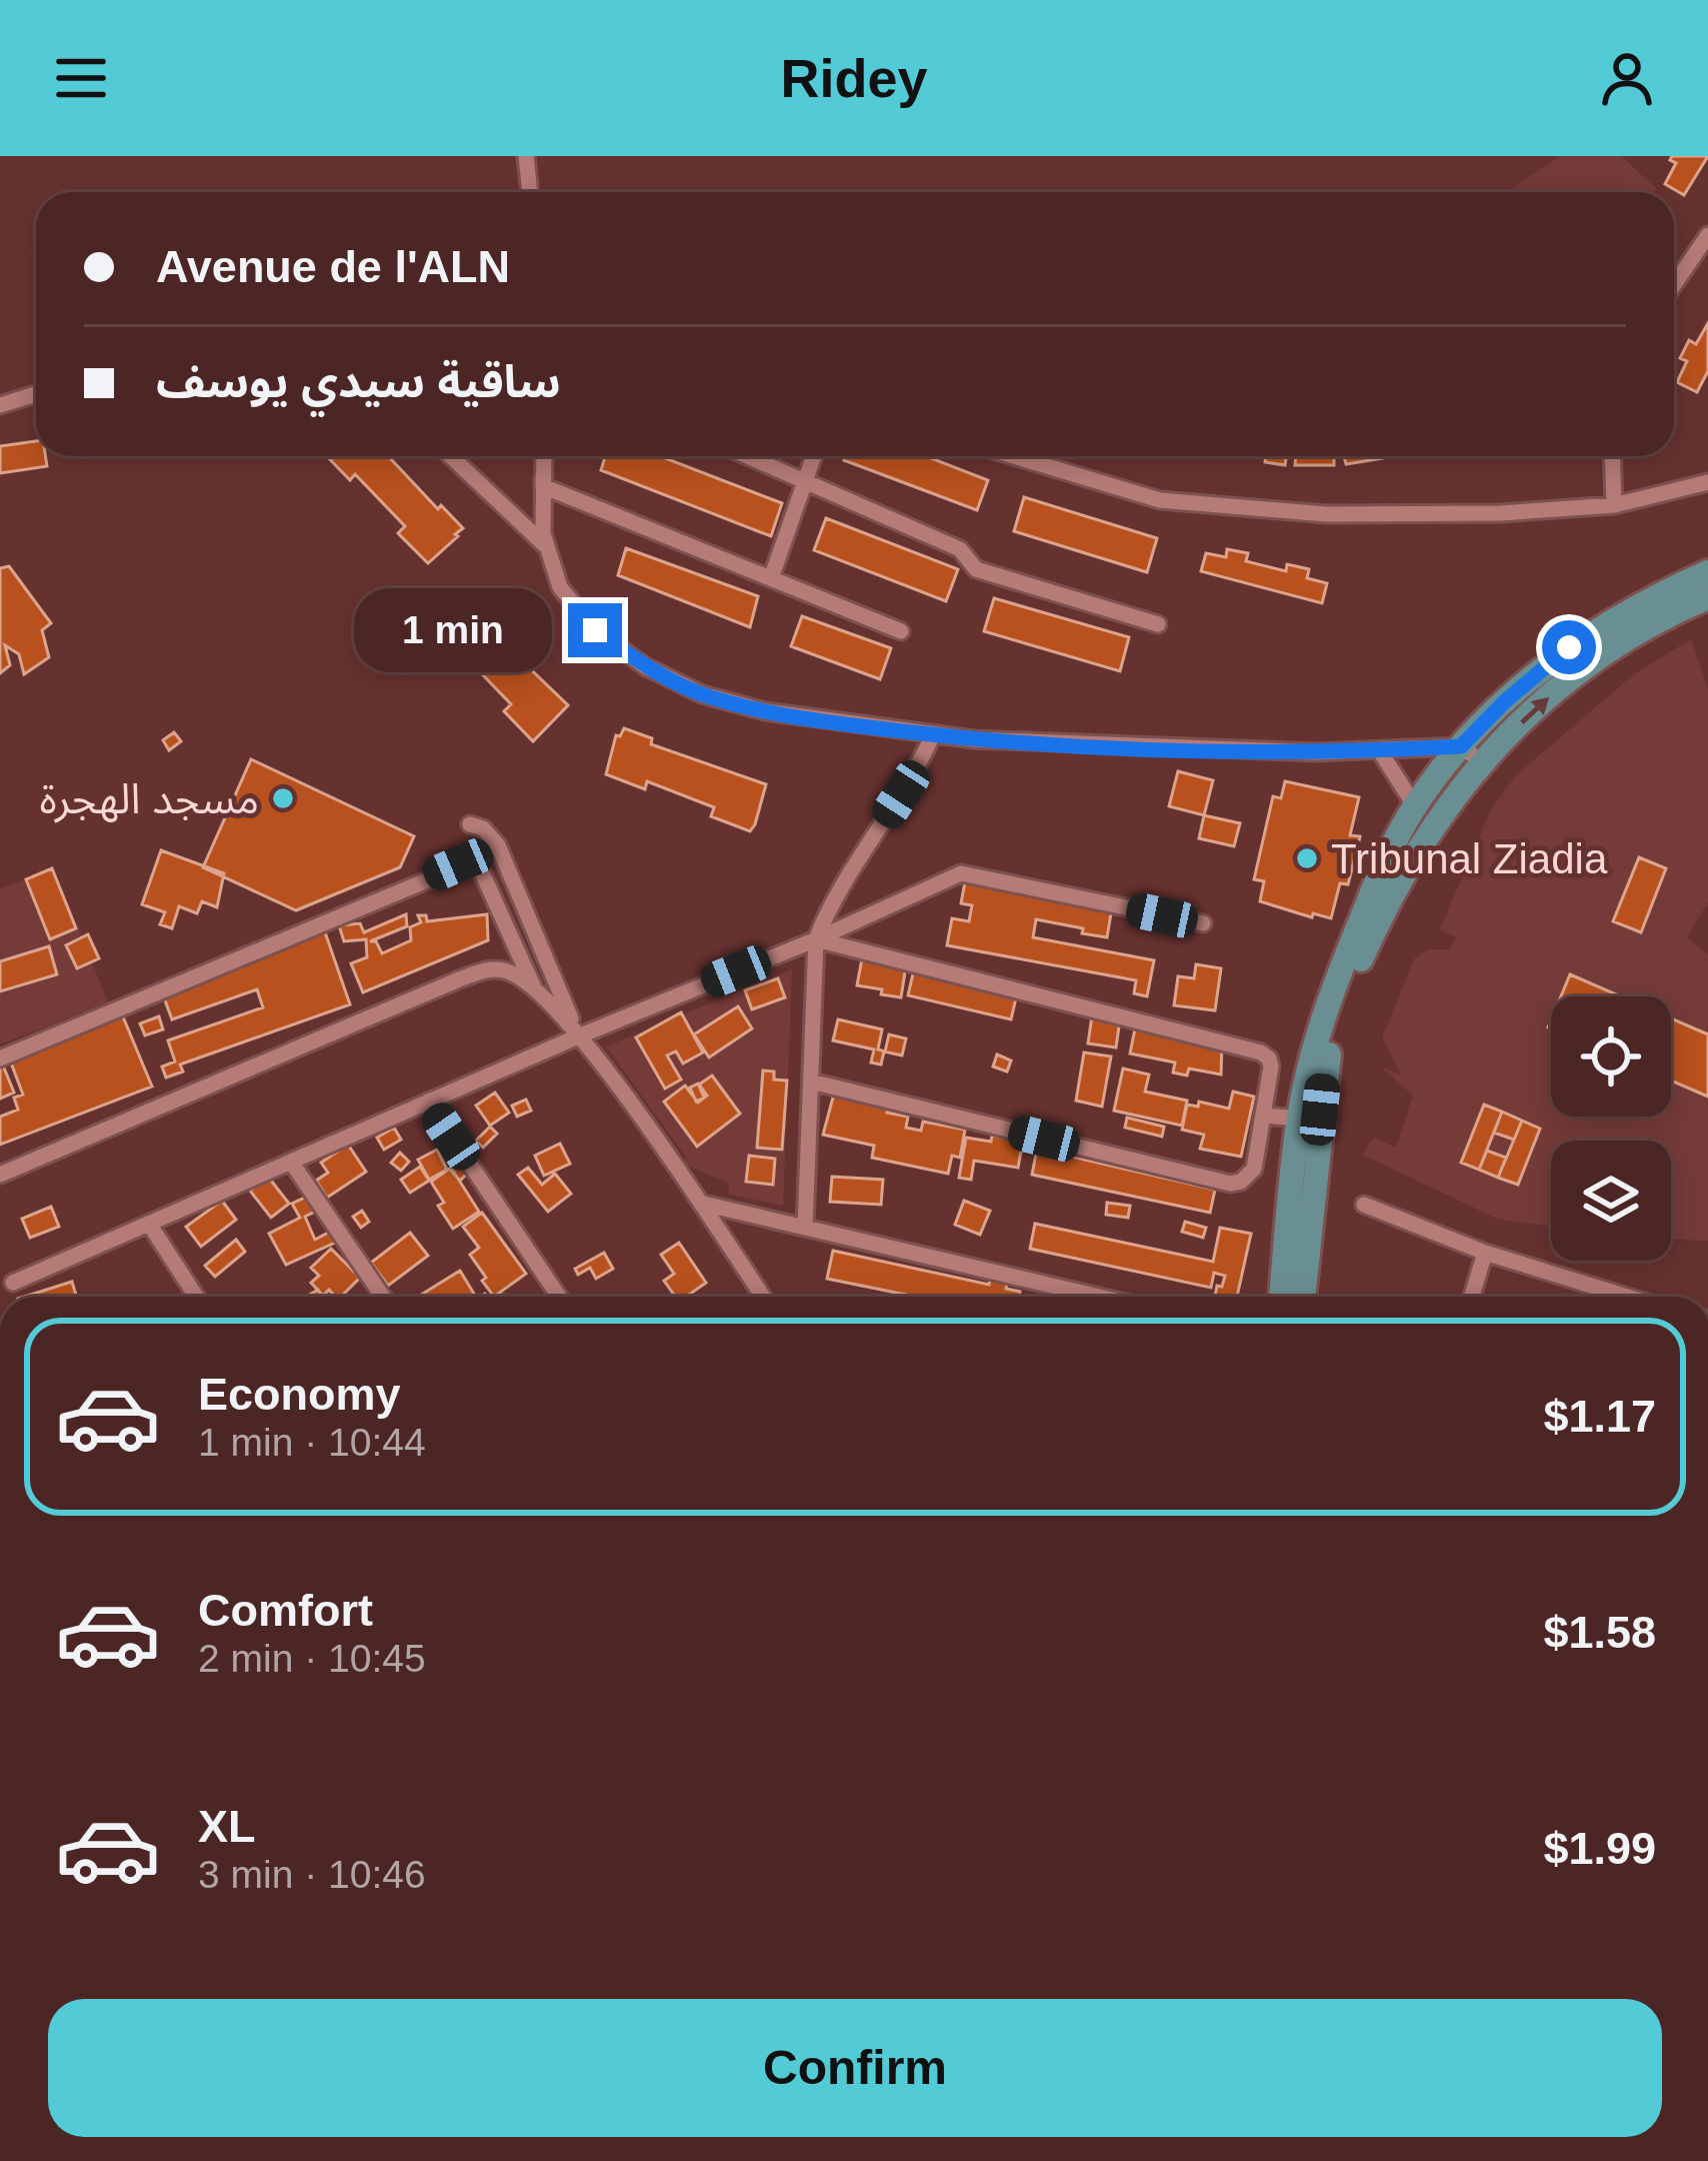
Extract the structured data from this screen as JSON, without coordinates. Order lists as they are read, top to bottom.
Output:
{
  "places": ["مسجد الهجرة", "Tribunal Ziadia"],
  "page": {
    "header": "Ridey",
    "banner": ["Avenue de l'ALN", "ساقية سيدي يوسف"],
    "bubble": "1 min",
    "list": [
      {
        "name": "Economy",
        "note": "1 min · 10:44",
        "value": "$1.17"
      },
      {
        "name": "Comfort",
        "note": "2 min · 10:45",
        "value": "$1.58"
      },
      {
        "name": "XL",
        "note": "3 min · 10:46",
        "value": "$1.99"
      }
    ],
    "buttons": "Confirm"
  }
}
